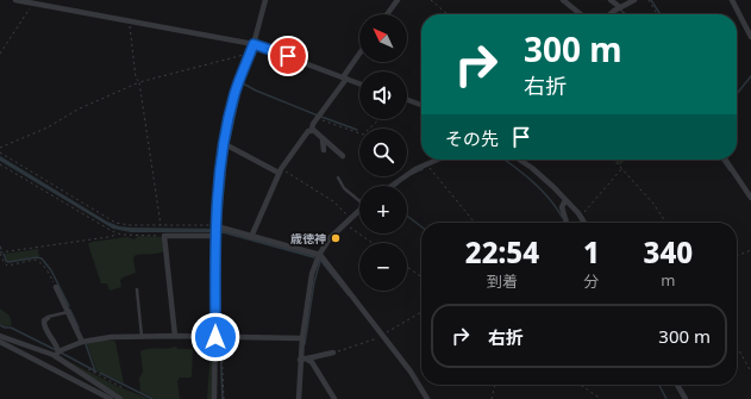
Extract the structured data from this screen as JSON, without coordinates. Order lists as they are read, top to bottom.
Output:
{
  "places": ["歳徳神"],
  "north": "top left",
  "page": {
    "map_buttons": ["+", "−"],
    "turn": ["300 m", "右折"],
    "then": "その先",
    "eta": [
      "22:54",
      "到着",
      "1",
      "分",
      "340",
      "m"
    ],
    "list": [
      {
        "name": "右折",
        "value": "300 m"
      }
    ]
  }
}
